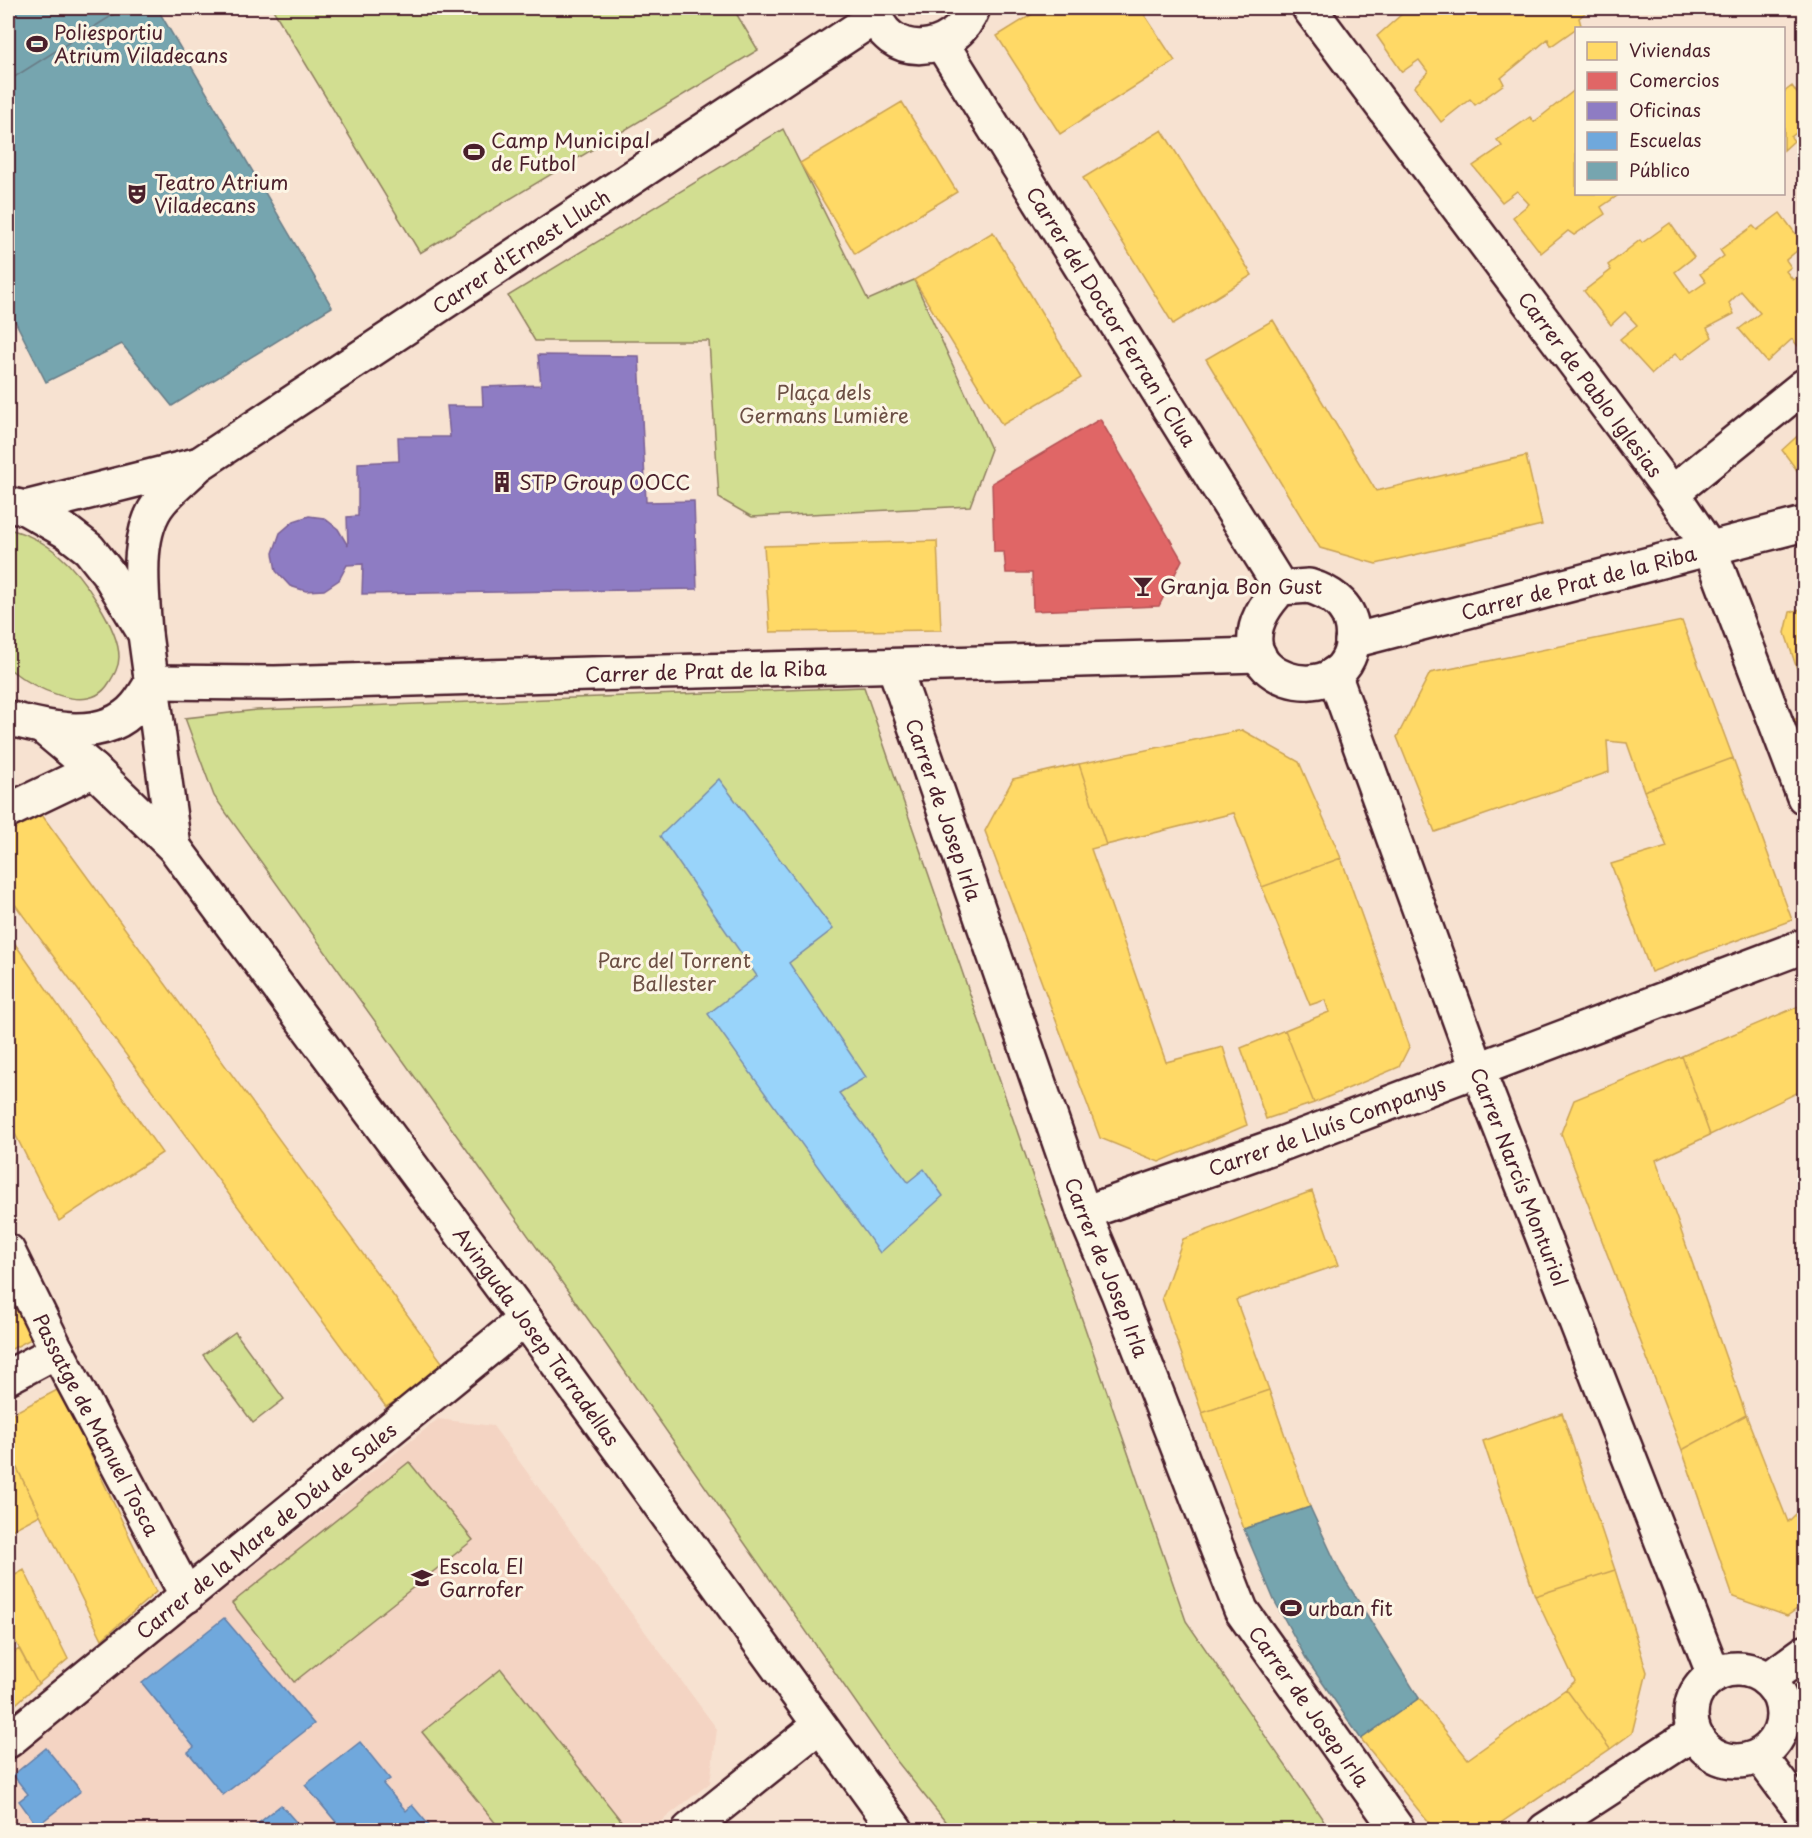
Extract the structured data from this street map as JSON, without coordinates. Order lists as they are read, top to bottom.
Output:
{
  "streets": {
    "street": [
      "Carrer d'Ernest Lluch",
      "Carrer del Doctor Ferran i Clua",
      "Carrer de Pablo Iglesias",
      "Carrer de Prat de la Riba",
      "Carrer de Josep Irla",
      "Carrer de Lluís Companys",
      "Carrer Narcís Monturiol",
      "Avinguda Josep Tarradellas",
      "Passatge de Manuel Tosca",
      "Carrer de la Mare de Déu de Sales"
    ]
  },
  "crossings": [
    ["Carrer d'Ernest Lluch", "Carrer de Prat de la Riba"],
    ["Carrer d'Ernest Lluch", "Avinguda Josep Tarradellas"],
    ["Carrer del Doctor Ferran i Clua", "Carrer de Prat de la Riba"],
    ["Carrer del Doctor Ferran i Clua", "Carrer Narcís Monturiol"],
    ["Carrer de Pablo Iglesias", "Carrer de Prat de la Riba"],
    ["Carrer de Prat de la Riba", "Carrer de Josep Irla"],
    ["Carrer de Prat de la Riba", "Carrer Narcís Monturiol"],
    ["Carrer de Prat de la Riba", "Avinguda Josep Tarradellas"],
    ["Carrer de Josep Irla", "Carrer de Lluís Companys"],
    ["Carrer de Lluís Companys", "Carrer Narcís Monturiol"],
    ["Avinguda Josep Tarradellas", "Carrer de la Mare de Déu de Sales"],
    ["Passatge de Manuel Tosca", "Carrer de la Mare de Déu de Sales"]
  ],
  "parks": ["Plaça dels Germans Lumière", "Parc del Torrent Ballester"],
  "places": {
    "sports": ["Poliesportiu Atrium Viladecans", "Camp Municipal de Futbol", "urban fit"],
    "theatre": ["Teatro Atrium Viladecans"],
    "building": ["STP Group OOCC"],
    "bar": ["Granja Bon Gust"],
    "school or university": ["Escola El Garrofer"]
  },
  "legend": [
    "Viviendas",
    "Comercios",
    "Oficinas",
    "Escuelas",
    "Público"
  ]
}
